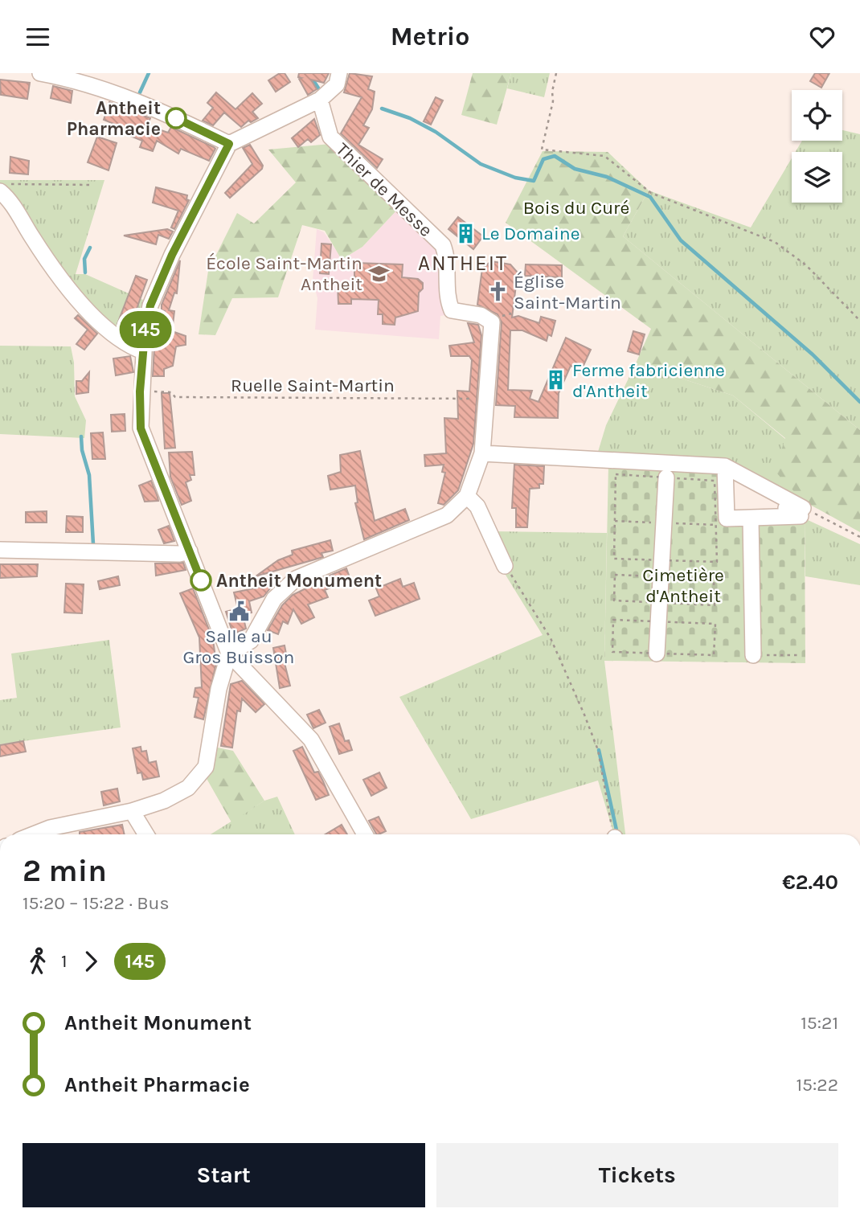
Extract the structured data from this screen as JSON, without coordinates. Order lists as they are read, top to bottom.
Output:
{
  "streets": {
    "street": ["Thier de Messe"],
    "path": ["Ruelle Saint-Martin"]
  },
  "crossings": [
    ["Thier de Messe", "Ruelle Saint-Martin"]
  ],
  "districts": ["ANTHEIT"],
  "parks": ["Bois du Curé", "Cimetière d'Antheit"],
  "places": {
    "other": ["Antheit Pharmacie", "Antheit Monument"],
    "building": ["Le Domaine", "Ferme fabricienne d'Antheit"],
    "school or university": ["École Saint-Martin Antheit"],
    "church": ["Église Saint-Martin"],
    "public building": ["Salle au Gros Buisson"]
  },
  "lines": ["bus line 145"],
  "page": {
    "header": "Metrio",
    "on_map": "145",
    "heading": ["2 min", "15:20 – 15:22 · Bus", "€2.40"],
    "legs": ["1", "145"],
    "list": [
      {
        "name": "Antheit Monument",
        "value": "15:21"
      },
      {
        "name": "Antheit Pharmacie",
        "value": "15:22"
      }
    ],
    "buttons": ["Start", "Tickets"]
  }
}
